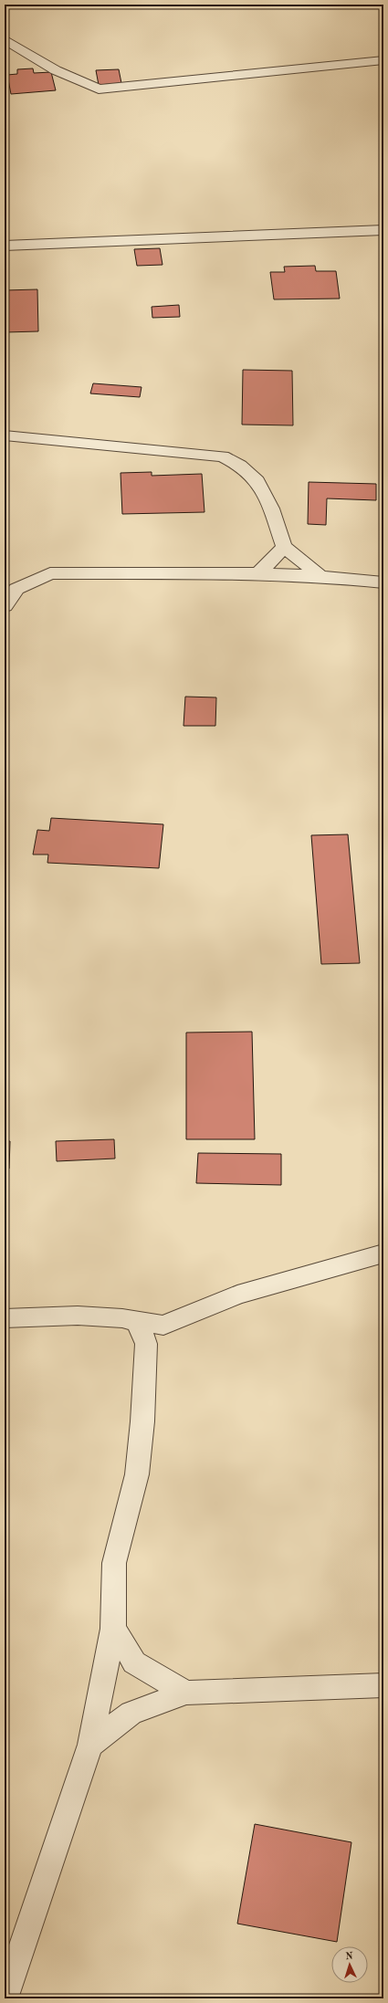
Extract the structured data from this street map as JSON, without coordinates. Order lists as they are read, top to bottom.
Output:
{
  "north": "top"
}
